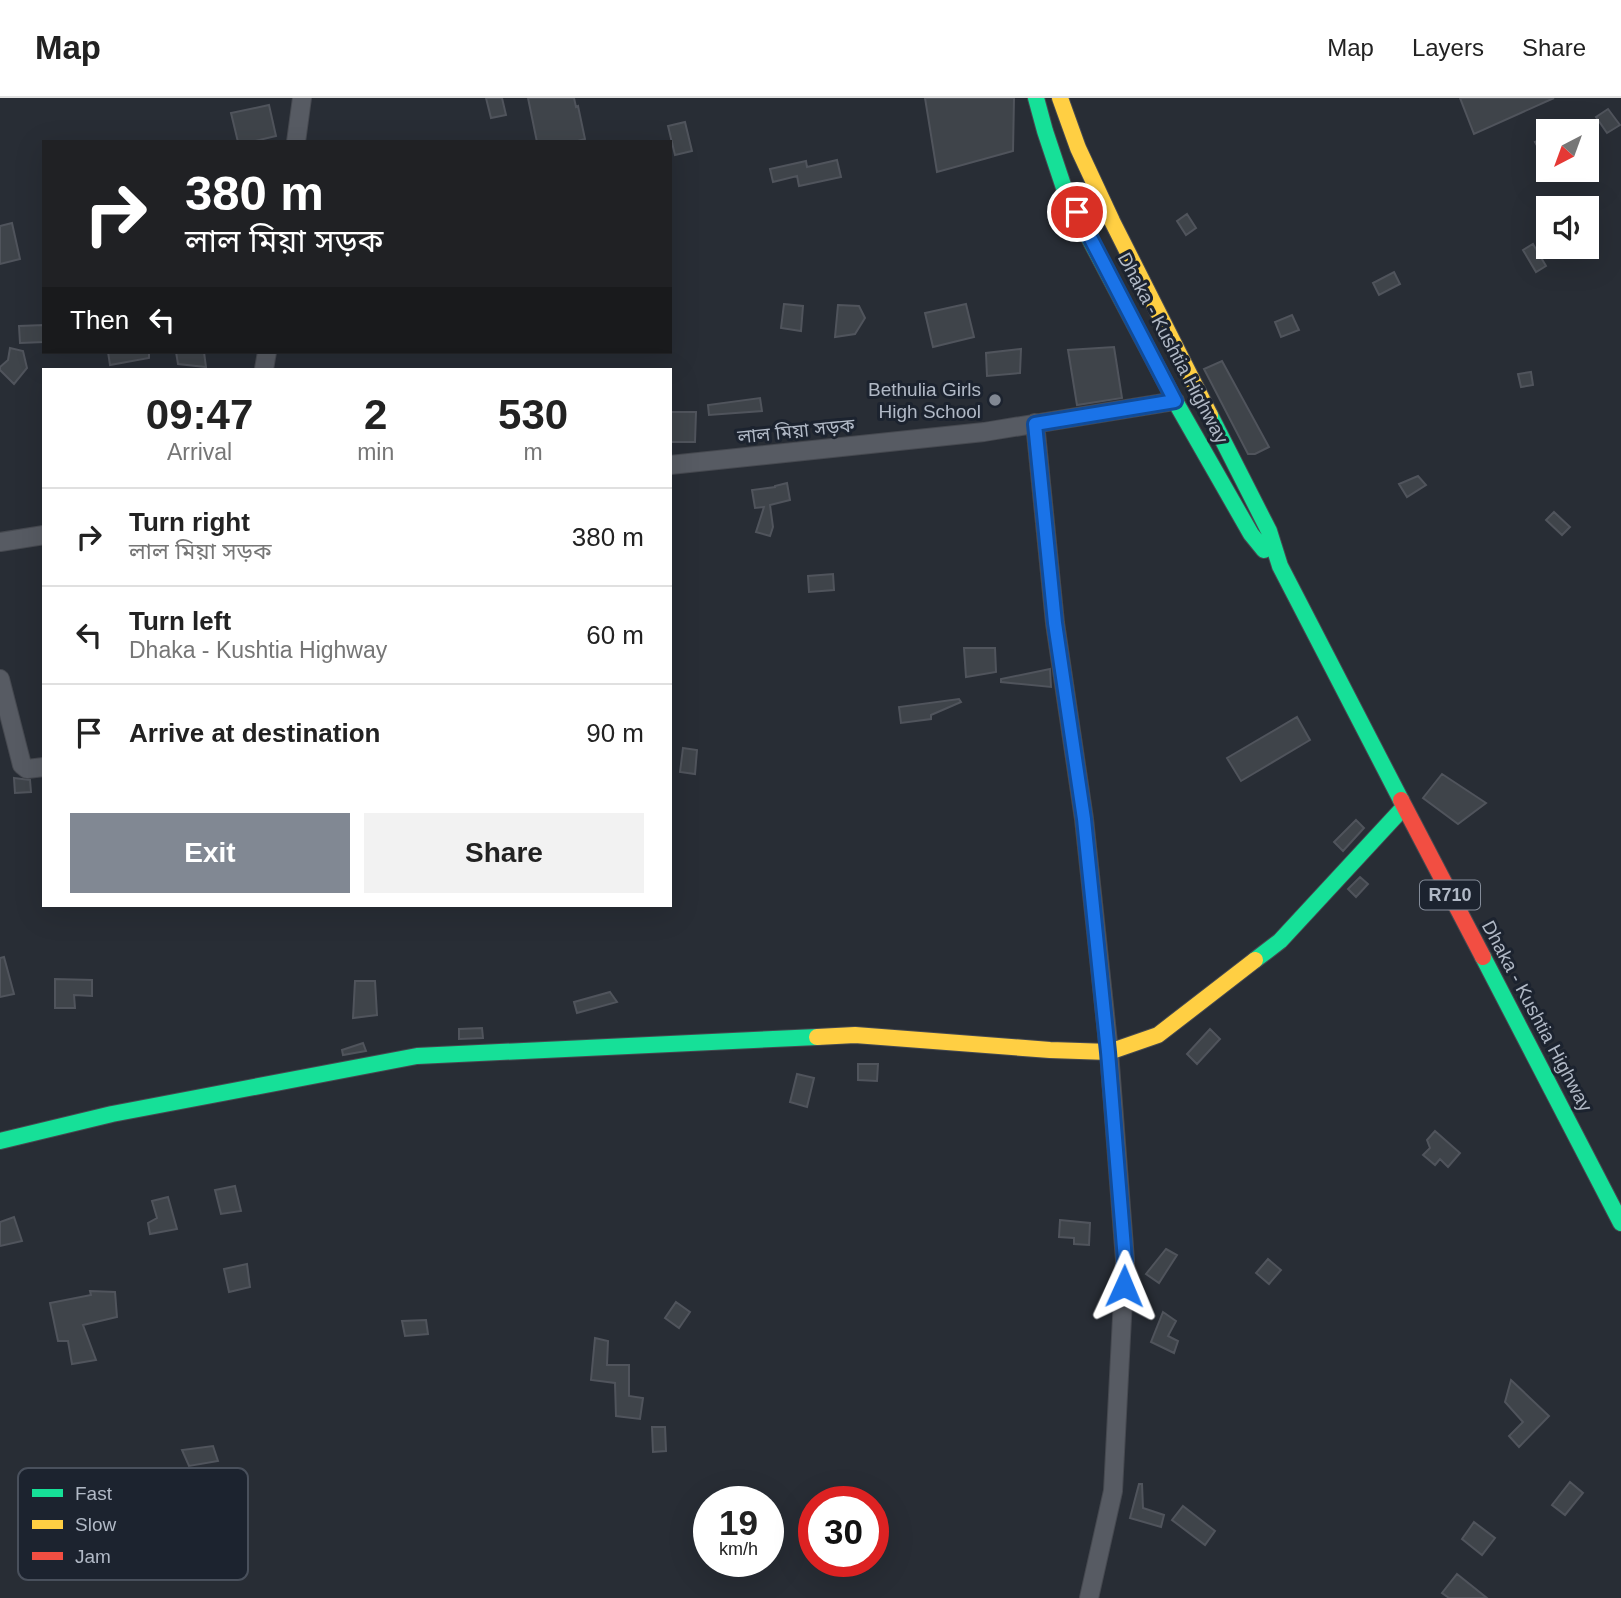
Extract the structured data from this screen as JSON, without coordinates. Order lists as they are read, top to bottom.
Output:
{
  "streets": {
    "main road": ["Dhaka - Kushtia Highway", "R710"],
    "street": ["লাল মিয়া সড়ক"]
  },
  "crossings": [
    ["Dhaka - Kushtia Highway", "লাল মিয়া সড়ক"]
  ],
  "places": ["Bethulia Girls High School"],
  "legend": ["Fast", "Slow", "Jam"],
  "north": "bottom left",
  "page": {
    "header": "Map",
    "nav": ["Map", "Layers", "Share"],
    "turn": ["380 m", "লাল মিয়া সড়ক"],
    "then": "Then",
    "eta": [
      "09:47",
      "Arrival",
      "2",
      "min",
      "530",
      "m"
    ],
    "list": [
      {
        "name": "Turn right",
        "note": "লাল মিয়া সড়ক",
        "value": "380 m"
      },
      {
        "name": "Turn left",
        "note": "Dhaka - Kushtia Highway",
        "value": "60 m"
      },
      {
        "name": "Arrive at destination",
        "value": "90 m"
      }
    ],
    "buttons": ["Exit", "Share"],
    "speed": "19 km/h",
    "limit": "30"
  }
}
